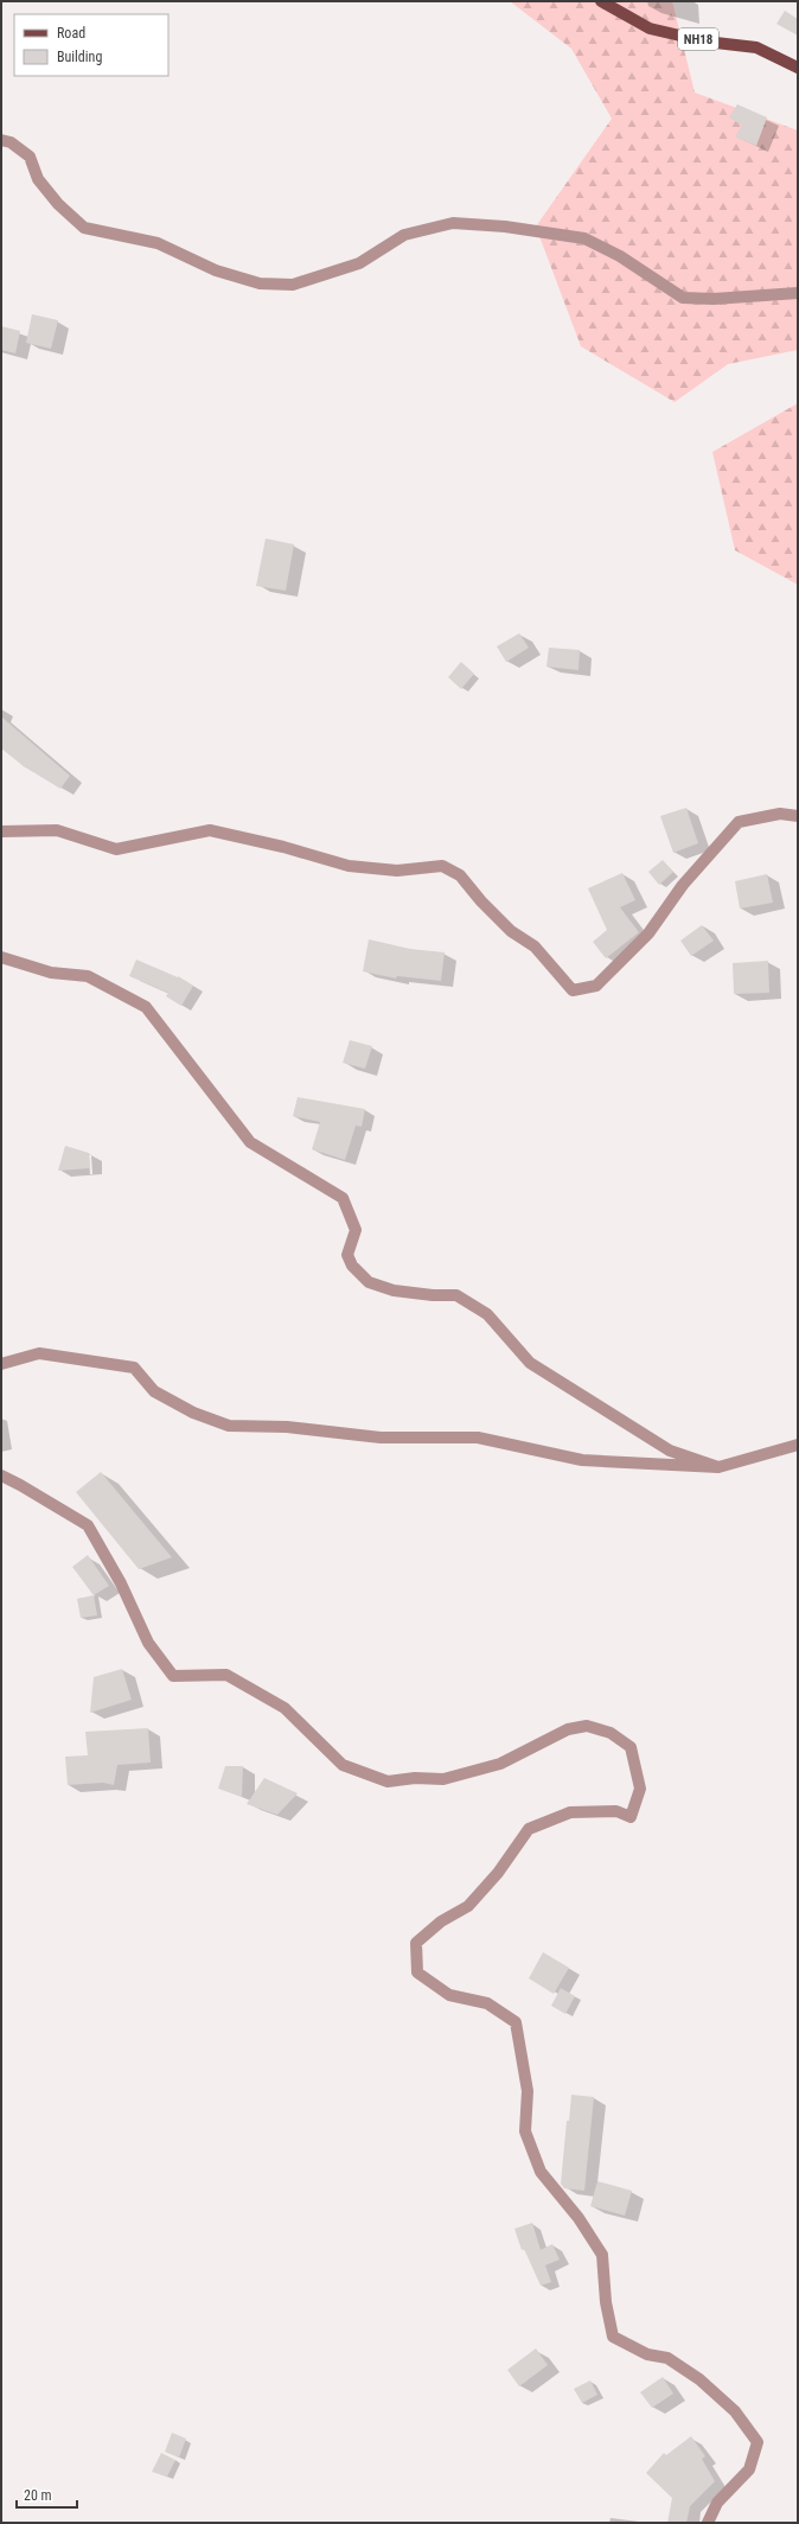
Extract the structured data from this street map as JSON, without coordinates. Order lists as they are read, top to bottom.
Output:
{
  "streets": {
    "main road": ["NH18"]
  },
  "legend": ["Road", "Building"],
  "scale_bar": "20 m"
}
